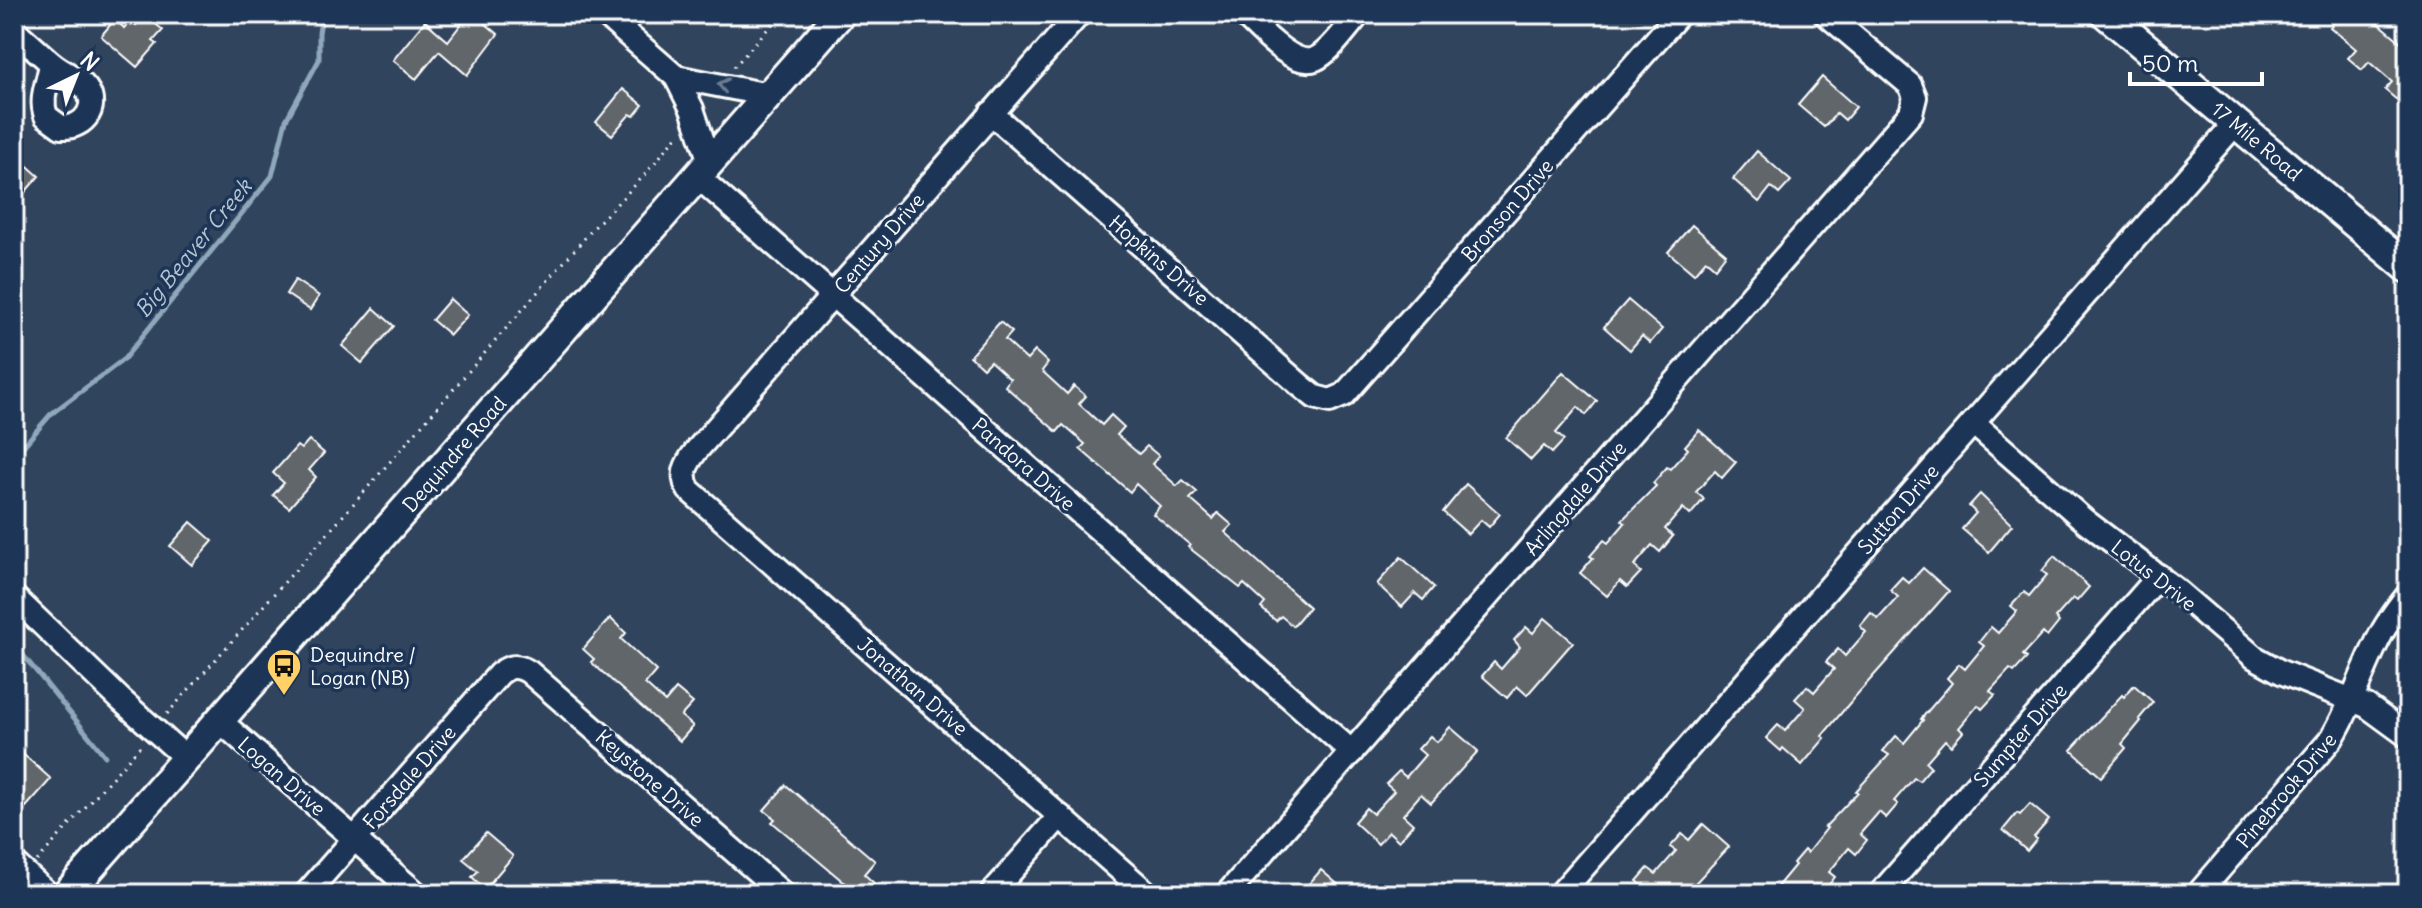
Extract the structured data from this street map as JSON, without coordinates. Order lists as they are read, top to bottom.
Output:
{
  "streets": {
    "main road": ["17 Mile Road", "Dequindre Road"],
    "street": [
      "Bronson Drive",
      "Century Drive",
      "Hopkins Drive",
      "Pandora Drive",
      "Arlingdale Drive",
      "Sutton Drive",
      "Lotus Drive",
      "Jonathan Drive",
      "Sumpter Drive",
      "Logan Drive",
      "Forsdale Drive",
      "Keystone Drive",
      "Pinebrook Drive"
    ]
  },
  "crossings": [
    ["17 Mile Road", "Sutton Drive"],
    ["Bronson Drive", "Hopkins Drive"],
    ["Century Drive", "Hopkins Drive"],
    ["Century Drive", "Pandora Drive"],
    ["Century Drive", "Jonathan Drive"],
    ["Dequindre Road", "Pandora Drive"],
    ["Dequindre Road", "Logan Drive"],
    ["Pandora Drive", "Arlingdale Drive"],
    ["Sutton Drive", "Lotus Drive"],
    ["Lotus Drive", "Sumpter Drive"],
    ["Lotus Drive", "Pinebrook Drive"],
    ["Logan Drive", "Forsdale Drive"],
    ["Forsdale Drive", "Keystone Drive"]
  ],
  "water": ["Big Beaver Creek"],
  "places": {
    "bus stop": ["Dequindre / Logan (NB)"]
  },
  "scale_bar": "50 m",
  "north": "top right"
}
